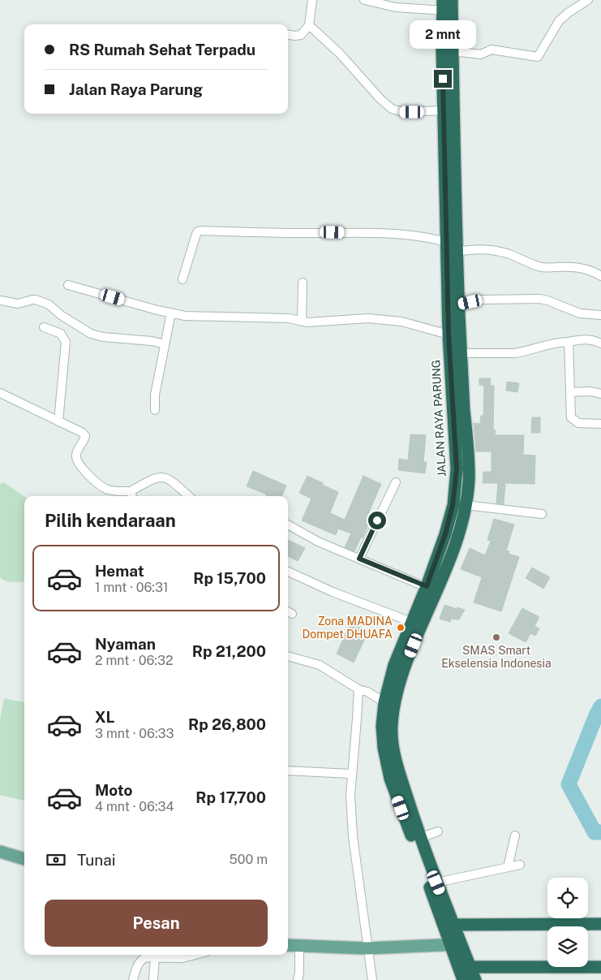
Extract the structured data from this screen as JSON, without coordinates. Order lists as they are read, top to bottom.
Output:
{
  "streets": {
    "highway": ["JALAN RAYA PARUNG"]
  },
  "places": ["Zona MADINA Dompet DHUAFA", "SMAS Smart Ekselensia Indonesia"],
  "page": {
    "bubble": "2 mnt",
    "banner": ["RS Rumah Sehat Terpadu", "Jalan Raya Parung"],
    "heading": "Pilih kendaraan",
    "list": [
      {
        "name": "Hemat",
        "note": "1 mnt · 06:31",
        "value": "Rp 15,700"
      },
      {
        "name": "Nyaman",
        "note": "2 mnt · 06:32",
        "value": "Rp 21,200"
      },
      {
        "name": "XL",
        "note": "3 mnt · 06:33",
        "value": "Rp 26,800"
      },
      {
        "name": "Moto",
        "note": "4 mnt · 06:34",
        "value": "Rp 17,700"
      }
    ],
    "pay": ["Tunai", "500 m"],
    "buttons": "Pesan"
  }
}
